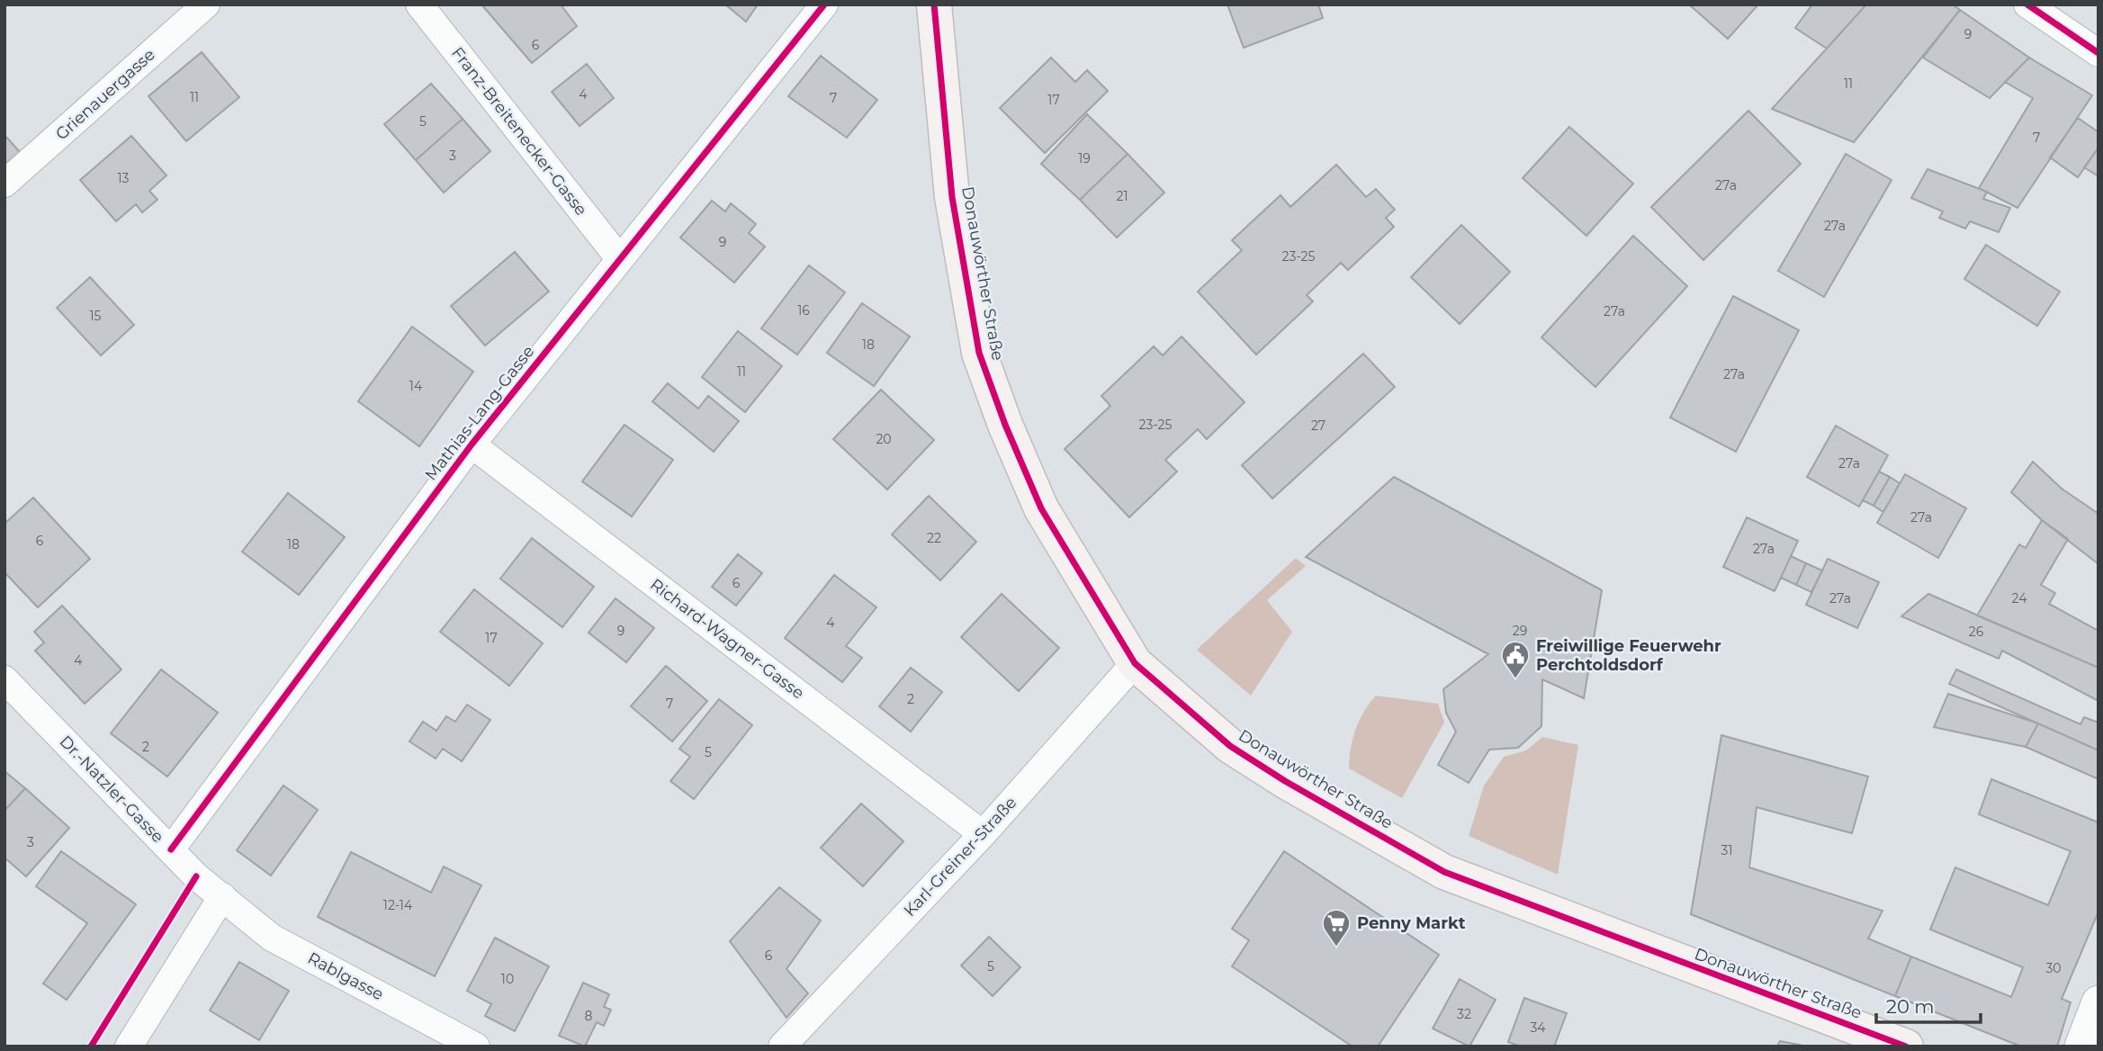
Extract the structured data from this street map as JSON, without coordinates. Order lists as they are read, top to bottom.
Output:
{
  "streets": {
    "main road": ["Donauwörther Straße"],
    "street": [
      "Grienauergasse",
      "Franz-Breitenecker-Gasse",
      "Mathias-Lang-Gasse",
      "Richard-Wagner-Gasse",
      "Dr.-Natzler-Gasse",
      "Karl-Greiner-Straße",
      "Rablgasse"
    ]
  },
  "crossings": [
    ["Franz-Breitenecker-Gasse", "Mathias-Lang-Gasse"],
    ["Donauwörther Straße", "Karl-Greiner-Straße"],
    ["Mathias-Lang-Gasse", "Richard-Wagner-Gasse"],
    ["Mathias-Lang-Gasse", "Dr.-Natzler-Gasse"],
    ["Richard-Wagner-Gasse", "Karl-Greiner-Straße"],
    ["Dr.-Natzler-Gasse", "Rablgasse"]
  ],
  "places": {
    "public building": ["Freiwillige Feuerwehr Perchtoldsdorf"],
    "supermarket": ["Penny Markt"]
  },
  "house_numbers": [
    "9",
    "6",
    "11",
    "4",
    "11",
    "7",
    "17",
    "5",
    "7",
    "3",
    "19",
    "13",
    "27a",
    "21",
    "27a",
    "9",
    "23-25",
    "16",
    "27a",
    "15",
    "18",
    "11",
    "27a",
    "14",
    "23-25",
    "27",
    "20",
    "27a",
    "27a",
    "22",
    "6",
    "18",
    "27a",
    "6",
    "27a",
    "24",
    "4",
    "9",
    "29",
    "26",
    "17",
    "4",
    "2",
    "7",
    "2",
    "5",
    "3",
    "31",
    "12-14",
    "6",
    "5",
    "30",
    "10",
    "32",
    "8",
    "34"
  ],
  "scale_bar": "20 m"
}
